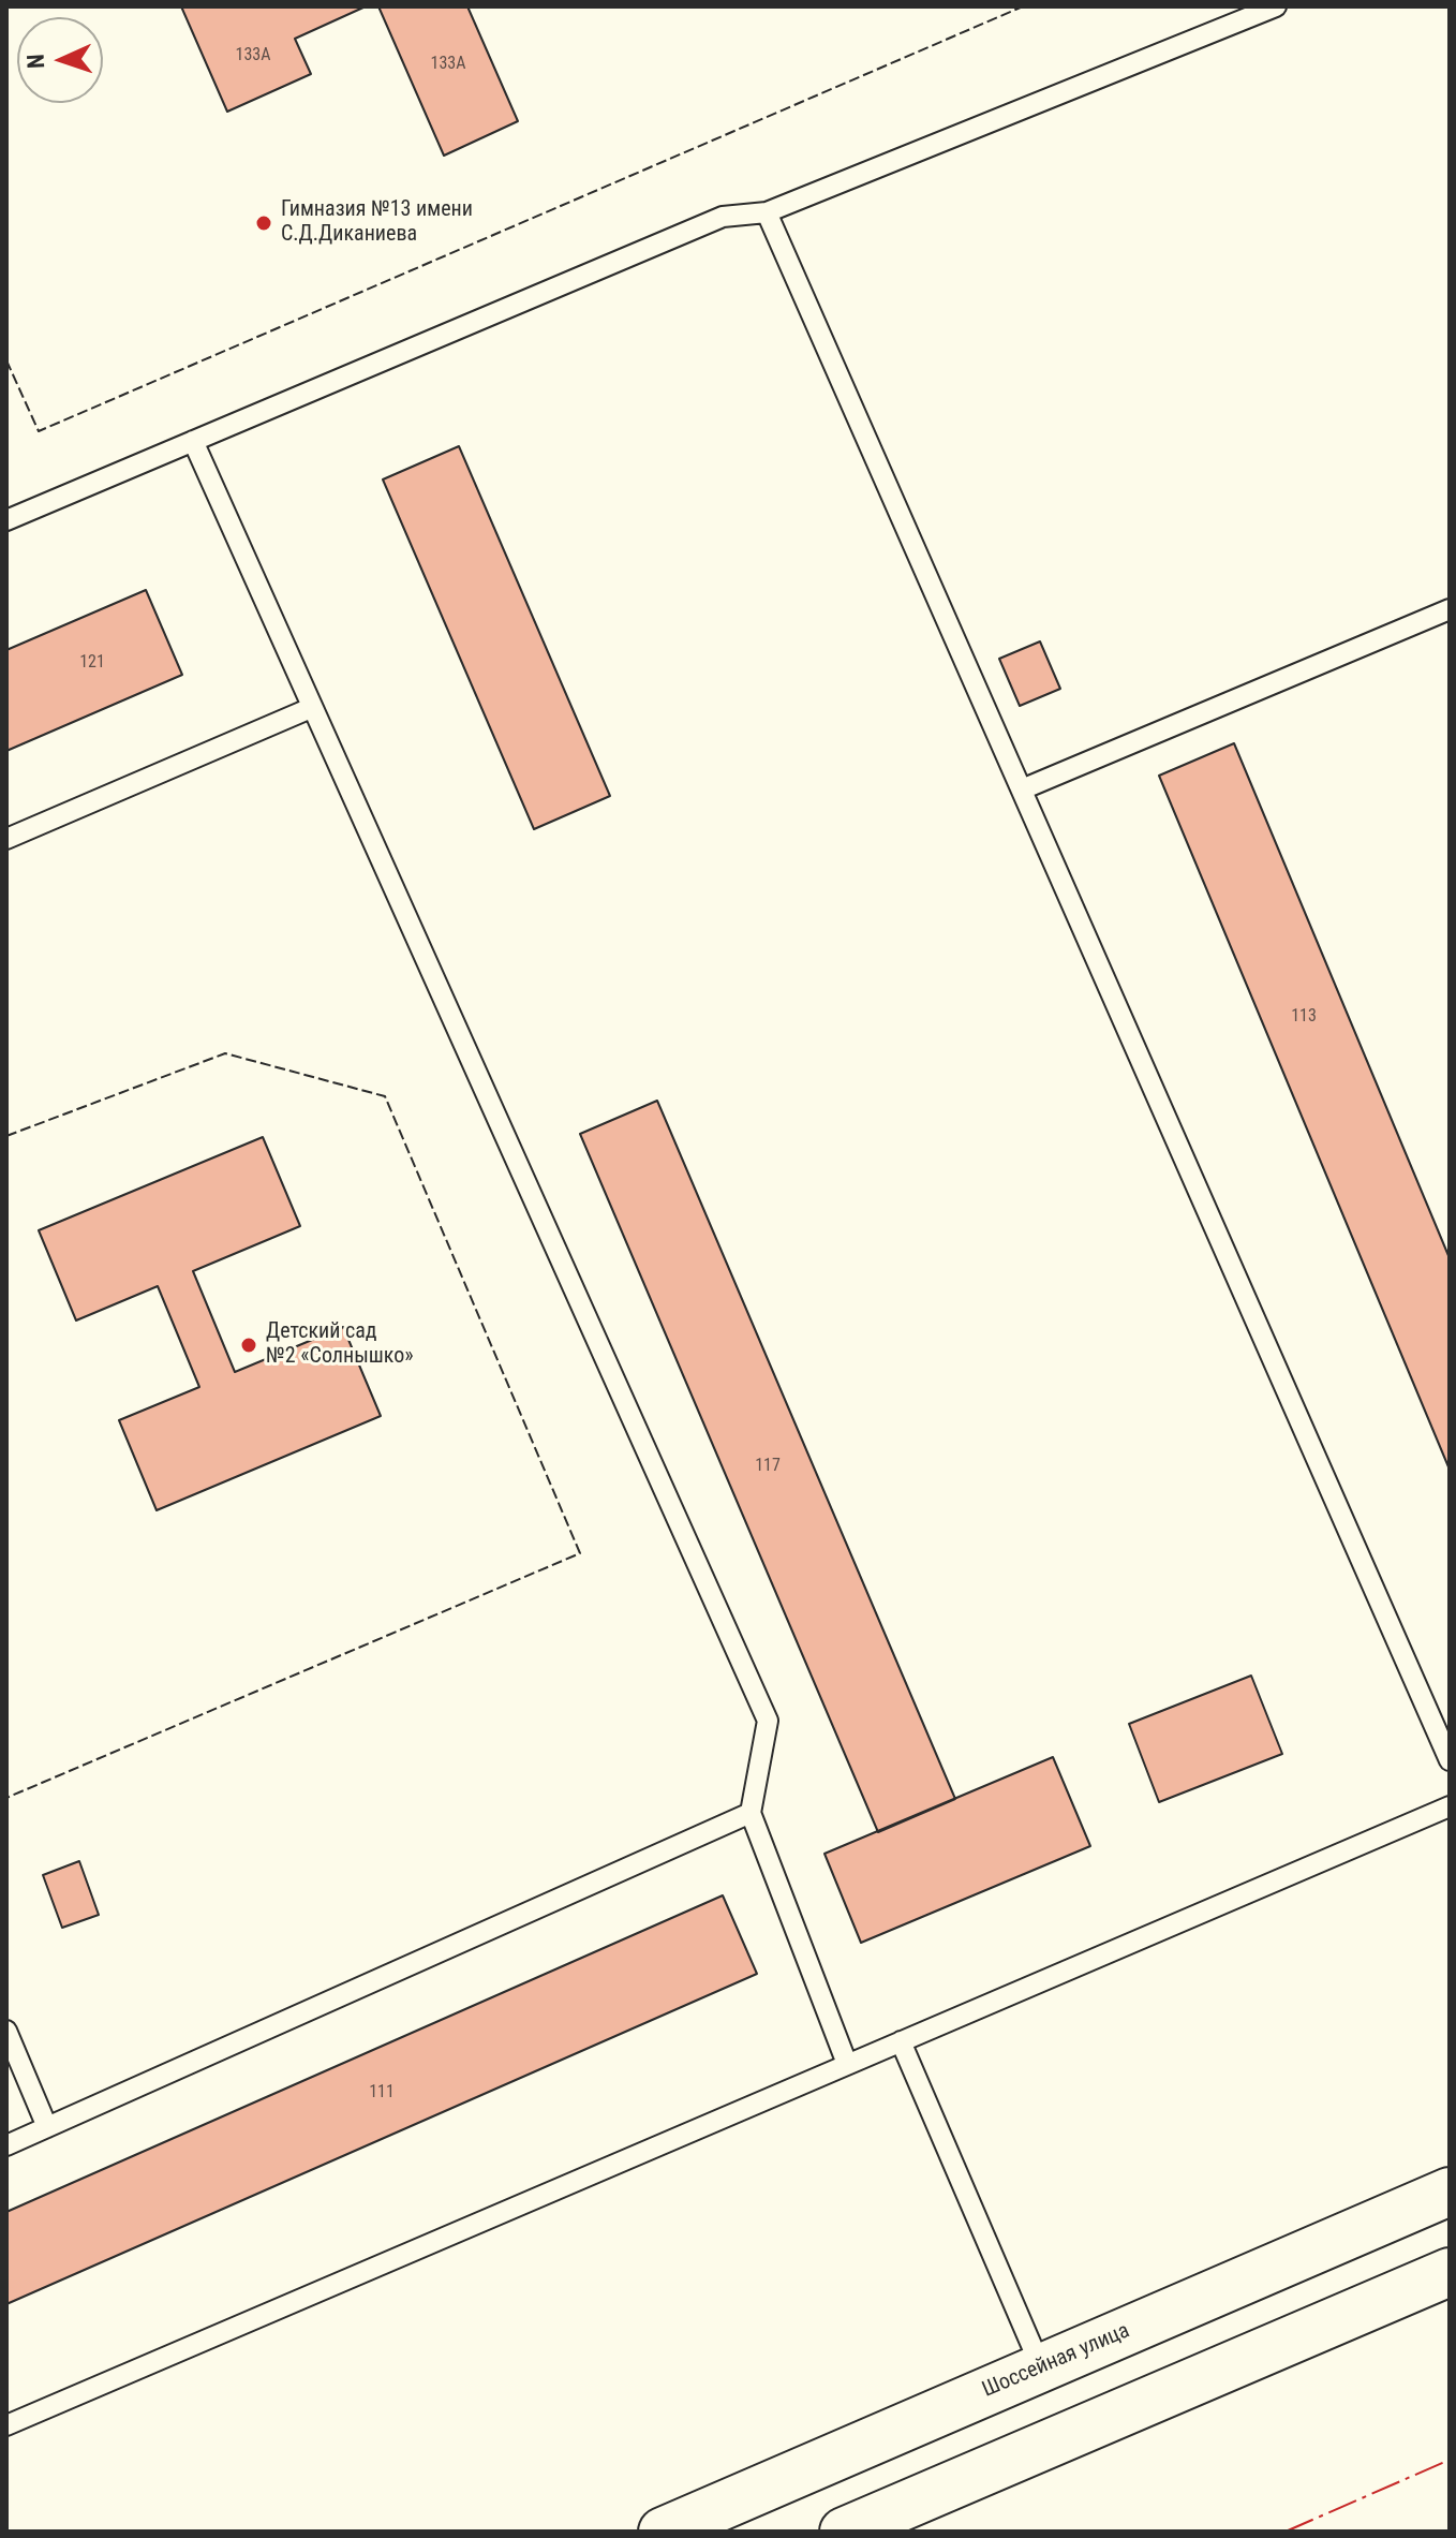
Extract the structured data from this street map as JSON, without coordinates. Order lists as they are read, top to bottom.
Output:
{
  "streets": {
    "main road": ["Шоссейная улица"]
  },
  "places": ["Гимназия №13 имени С.Д.Диканиева", "Детский сад №2 «Солнышко»"],
  "house_numbers": [
    "133А",
    "133А",
    "121",
    "113",
    "117",
    "111"
  ],
  "north": "left"
}
